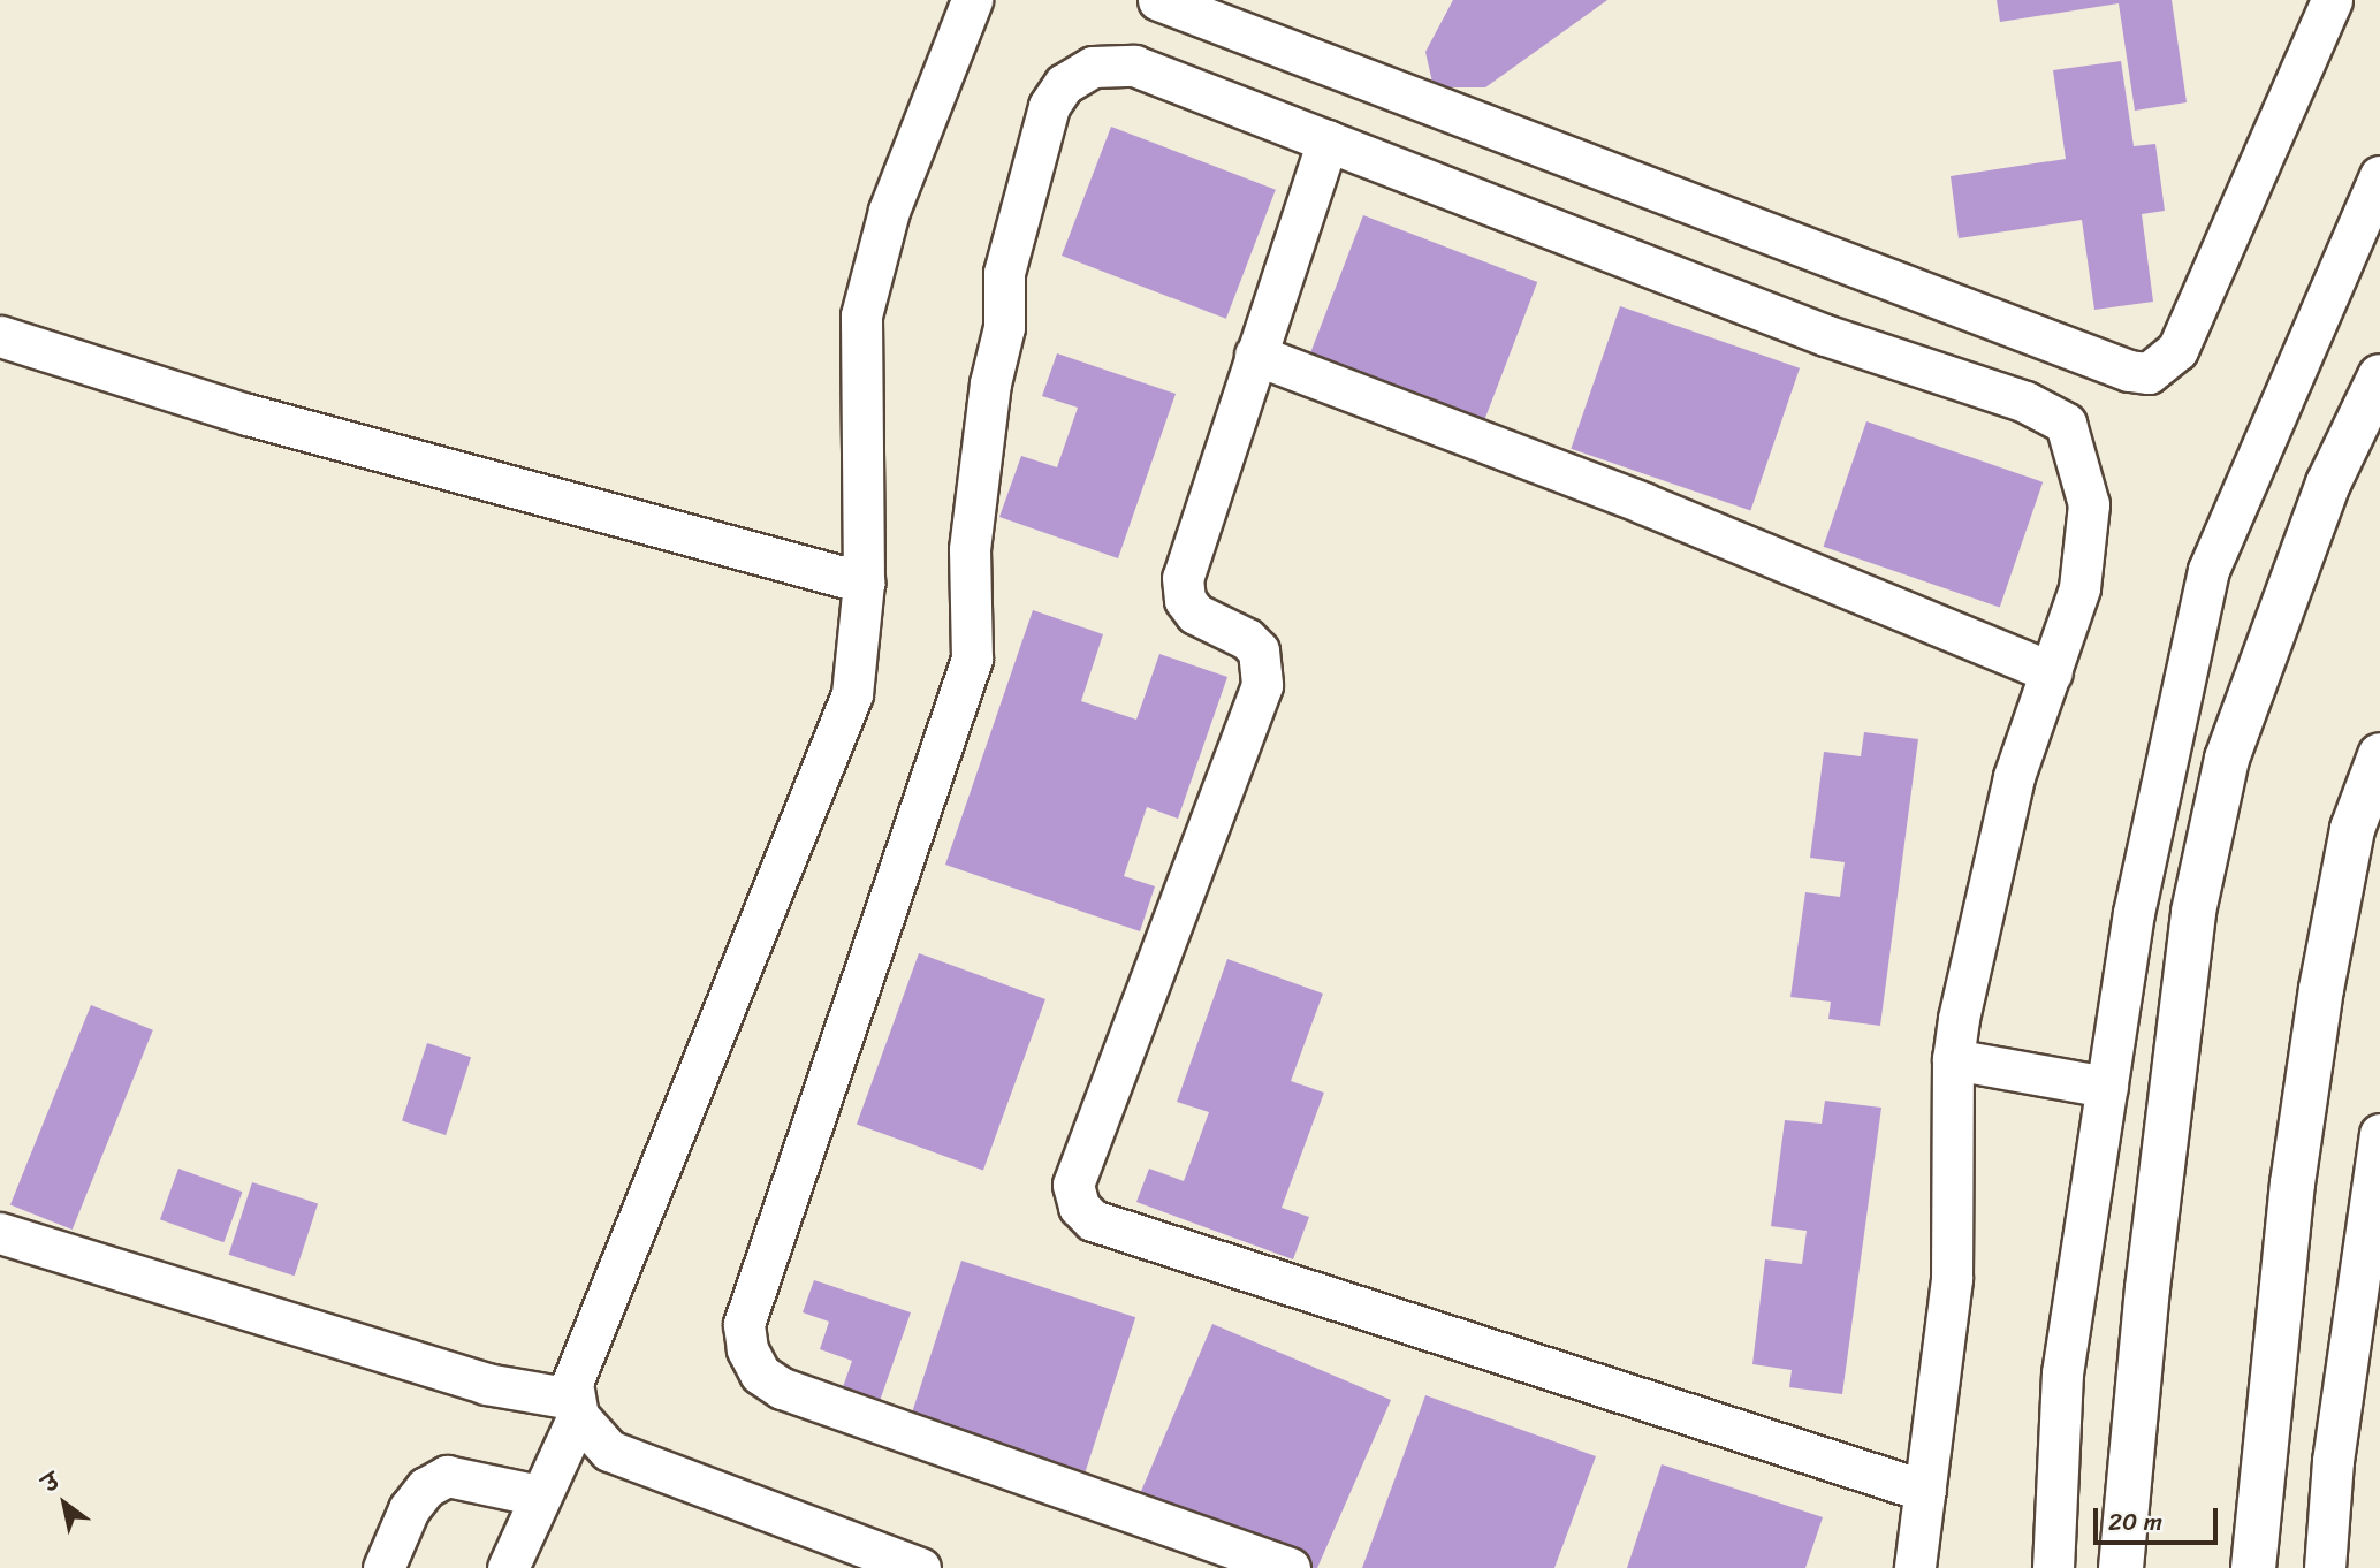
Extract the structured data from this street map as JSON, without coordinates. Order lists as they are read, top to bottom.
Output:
{
  "scale_bar": "20 m",
  "north": "top left"
}
